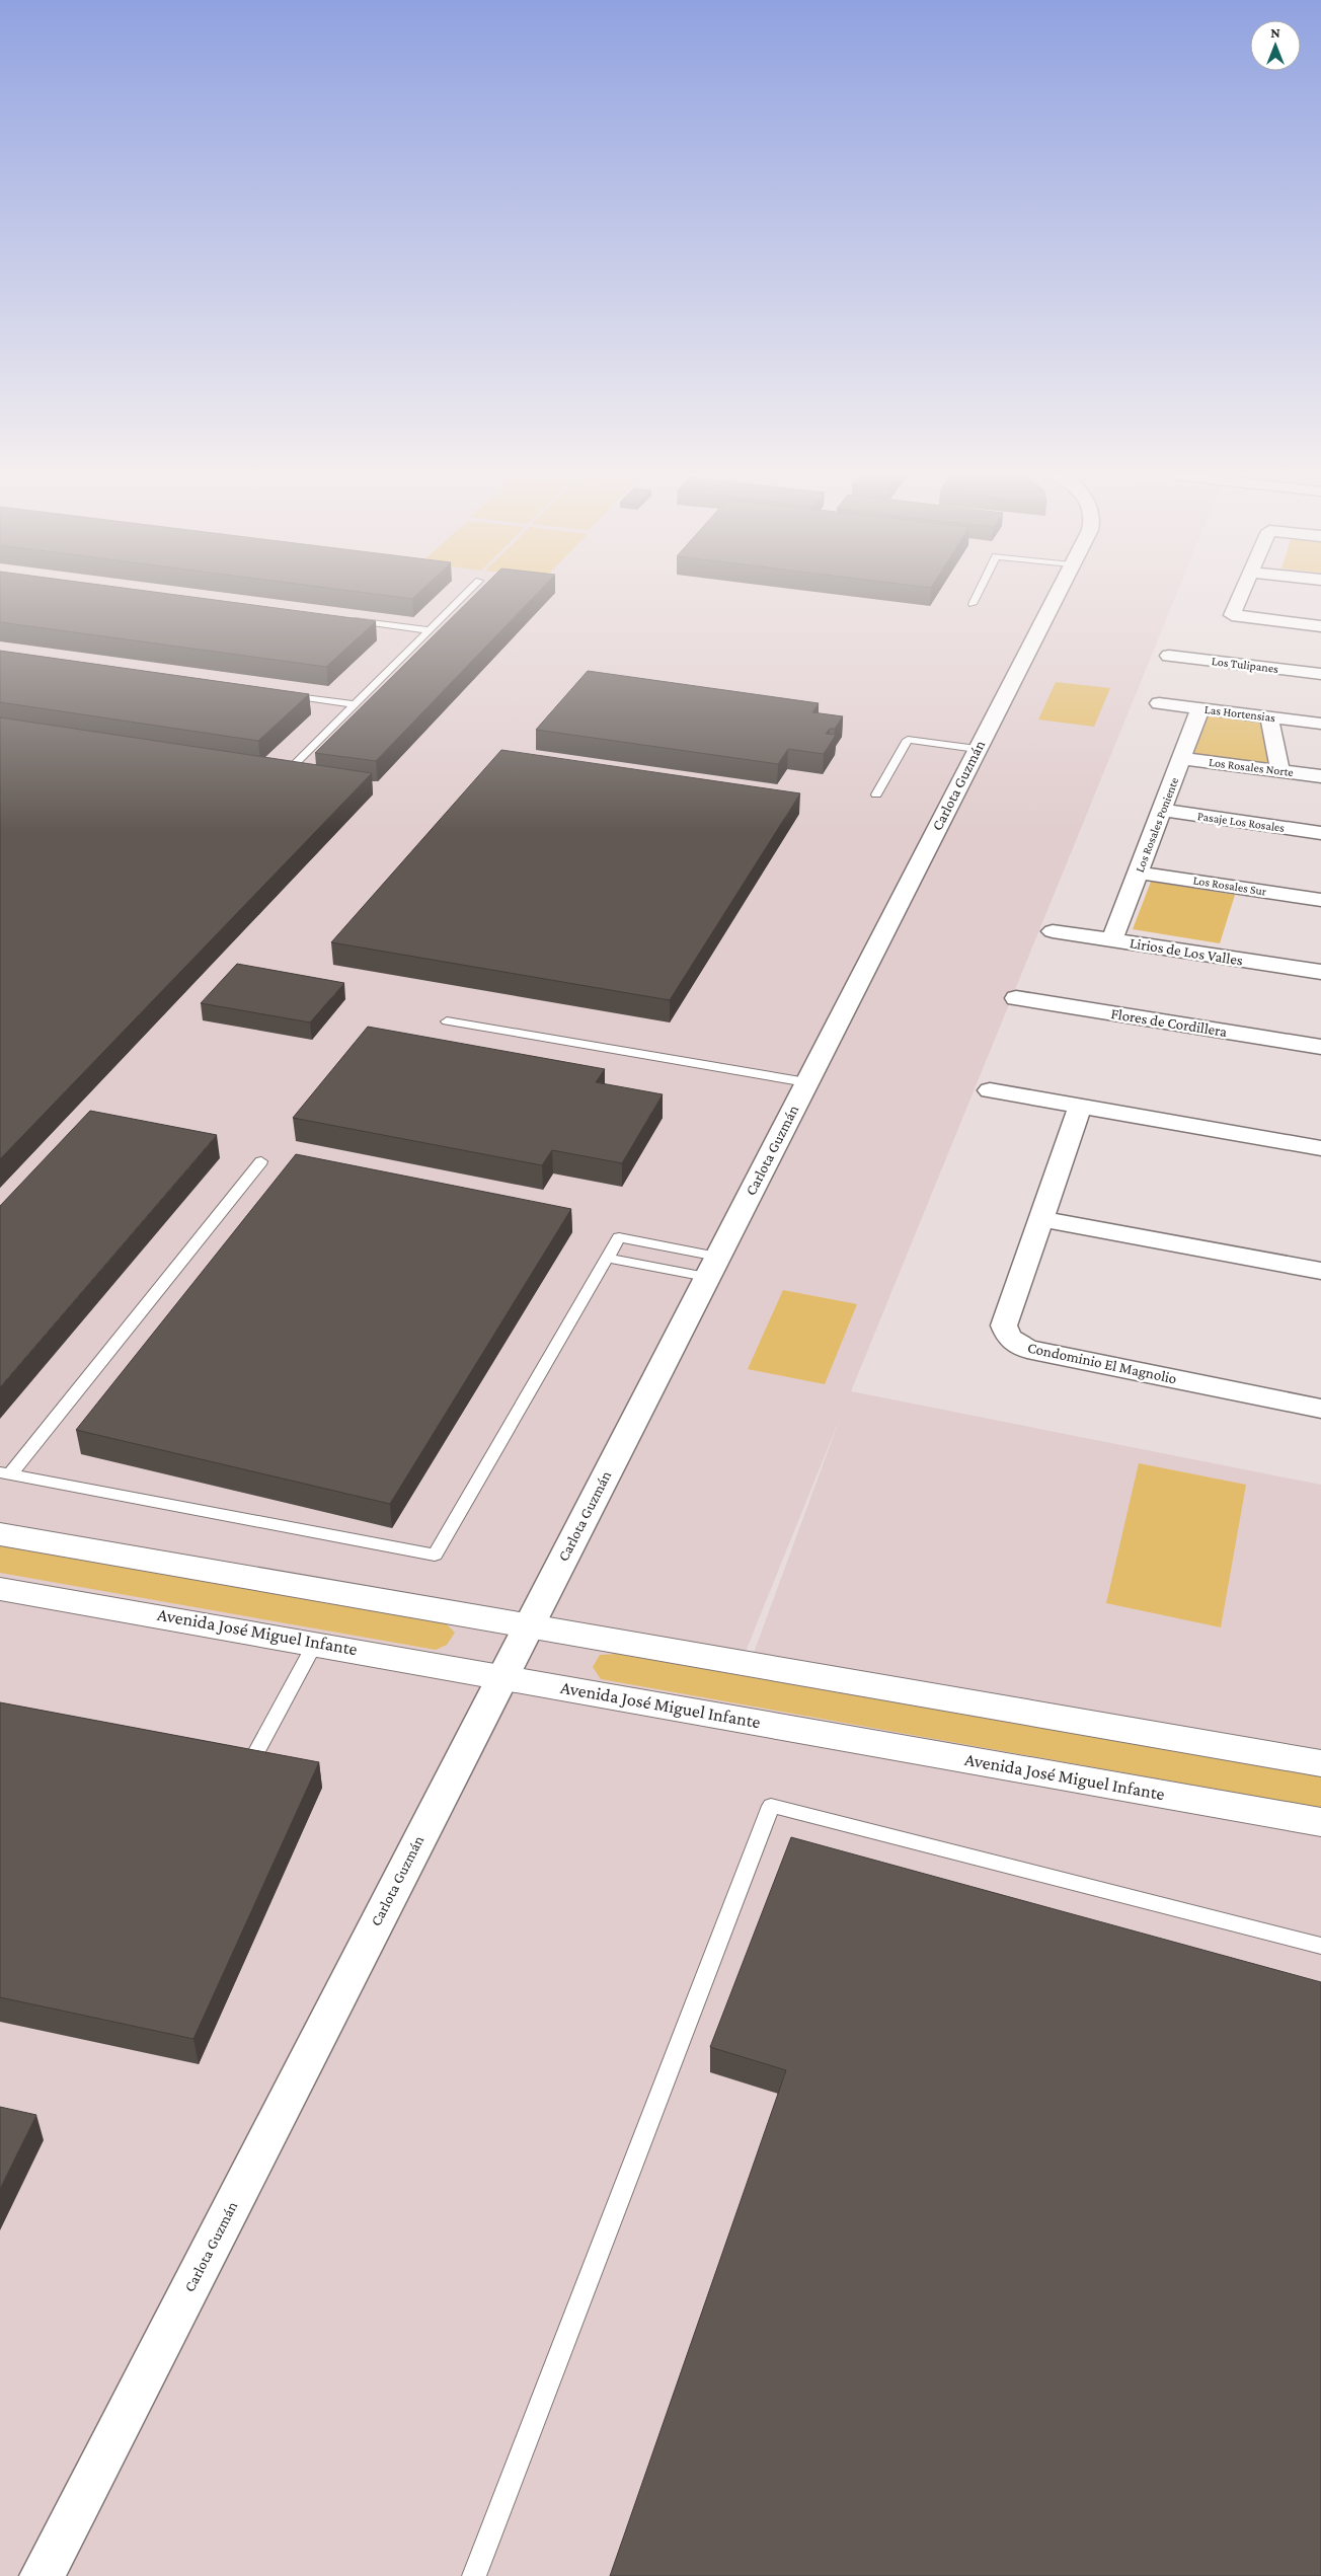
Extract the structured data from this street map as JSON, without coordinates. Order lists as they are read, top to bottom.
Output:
{
  "streets": {
    "street": [
      "Los Tulipanes",
      "Las Hortensias",
      "Los Rosales Norte",
      "Carlota Guzmán",
      "Pasaje Los Rosales",
      "Los Rosales Poniente",
      "Los Rosales Sur",
      "Lirios de Los Valles",
      "Flores de Cordillera",
      "Condominio El Magnolio",
      "Avenida José Miguel Infante"
    ]
  },
  "crossings": [
    ["Las Hortensias", "Los Rosales Poniente"],
    ["Los Rosales Norte", "Los Rosales Poniente"],
    ["Carlota Guzmán", "Avenida José Miguel Infante"],
    ["Pasaje Los Rosales", "Los Rosales Poniente"],
    ["Los Rosales Poniente", "Los Rosales Sur"],
    ["Los Rosales Poniente", "Lirios de Los Valles"]
  ],
  "north": "top"
}
